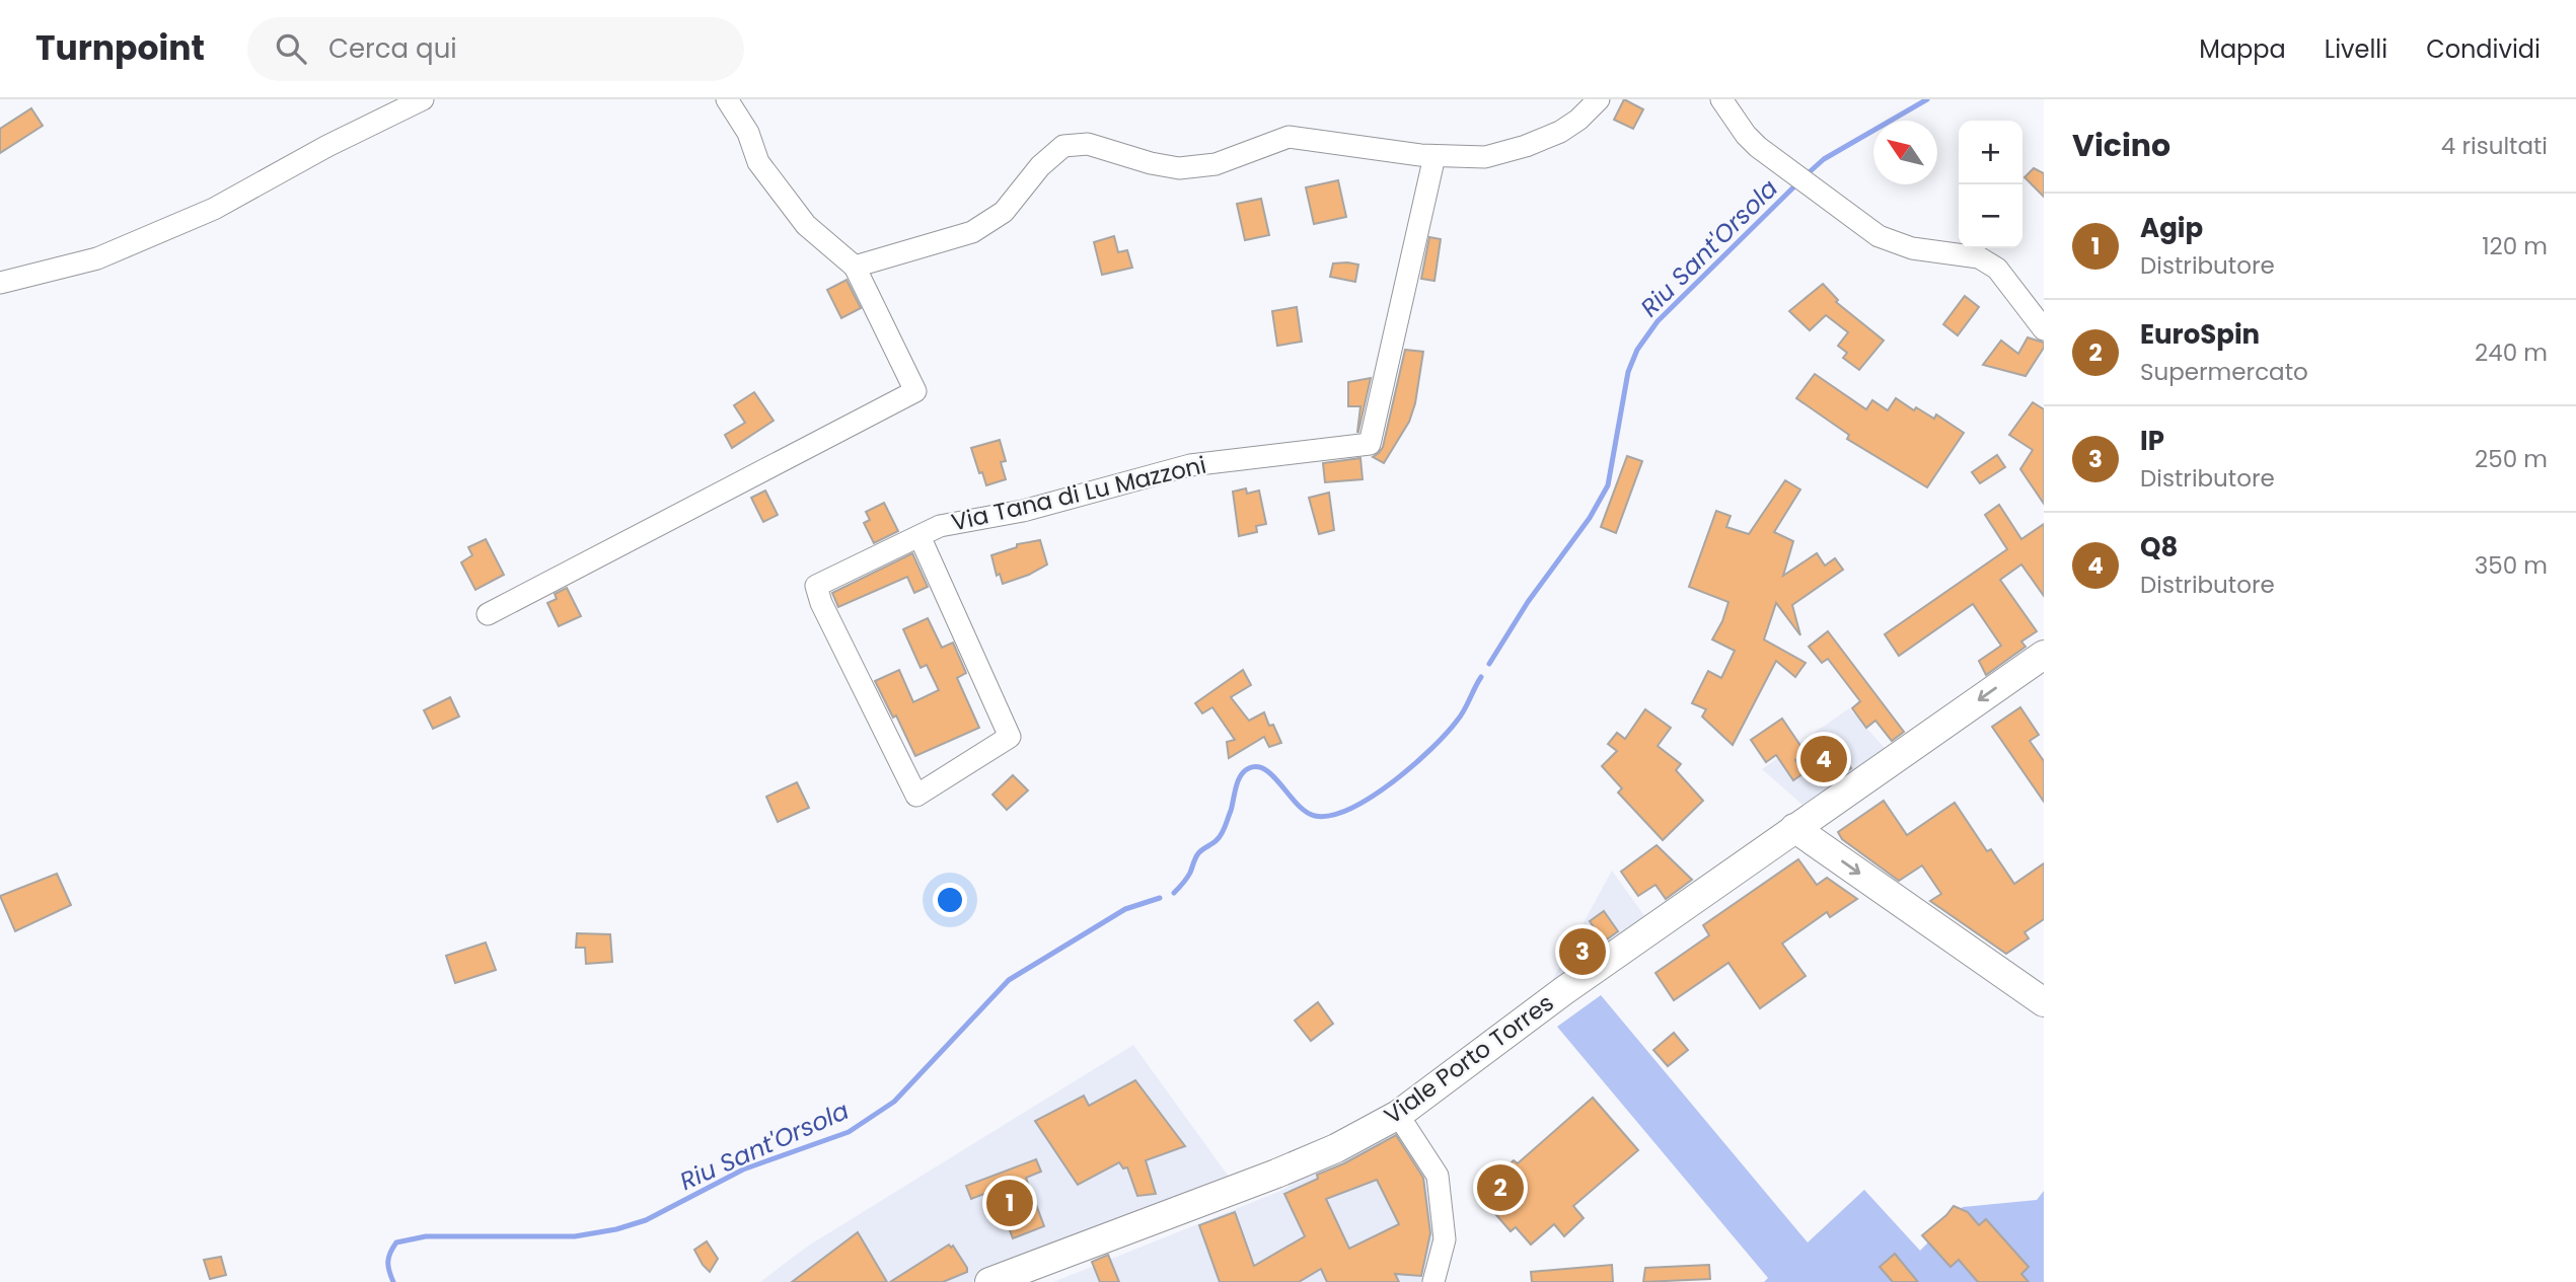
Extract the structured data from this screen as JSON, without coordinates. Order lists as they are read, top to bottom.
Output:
{
  "streets": {
    "main road": ["Viale Porto Torres"],
    "street": ["Via Tana di Lu Mazzoni"]
  },
  "water": ["Riu Sant'Orsola"],
  "north": "top left",
  "page": {
    "header": "Turnpoint",
    "search": "Cerca qui",
    "nav": ["Mappa", "Livelli", "Condividi"],
    "heading": ["Vicino", "4 risultati"],
    "map_buttons": ["+", "−"],
    "list": [
      {
        "mark": "1",
        "name": "Agip",
        "note": "Distributore",
        "value": "120 m"
      },
      {
        "mark": "2",
        "name": "EuroSpin",
        "note": "Supermercato",
        "value": "240 m"
      },
      {
        "mark": "3",
        "name": "IP",
        "note": "Distributore",
        "value": "250 m"
      },
      {
        "mark": "4",
        "name": "Q8",
        "note": "Distributore",
        "value": "350 m"
      }
    ],
    "pins": [
      "4",
      "3",
      "2",
      "1"
    ]
  }
}
